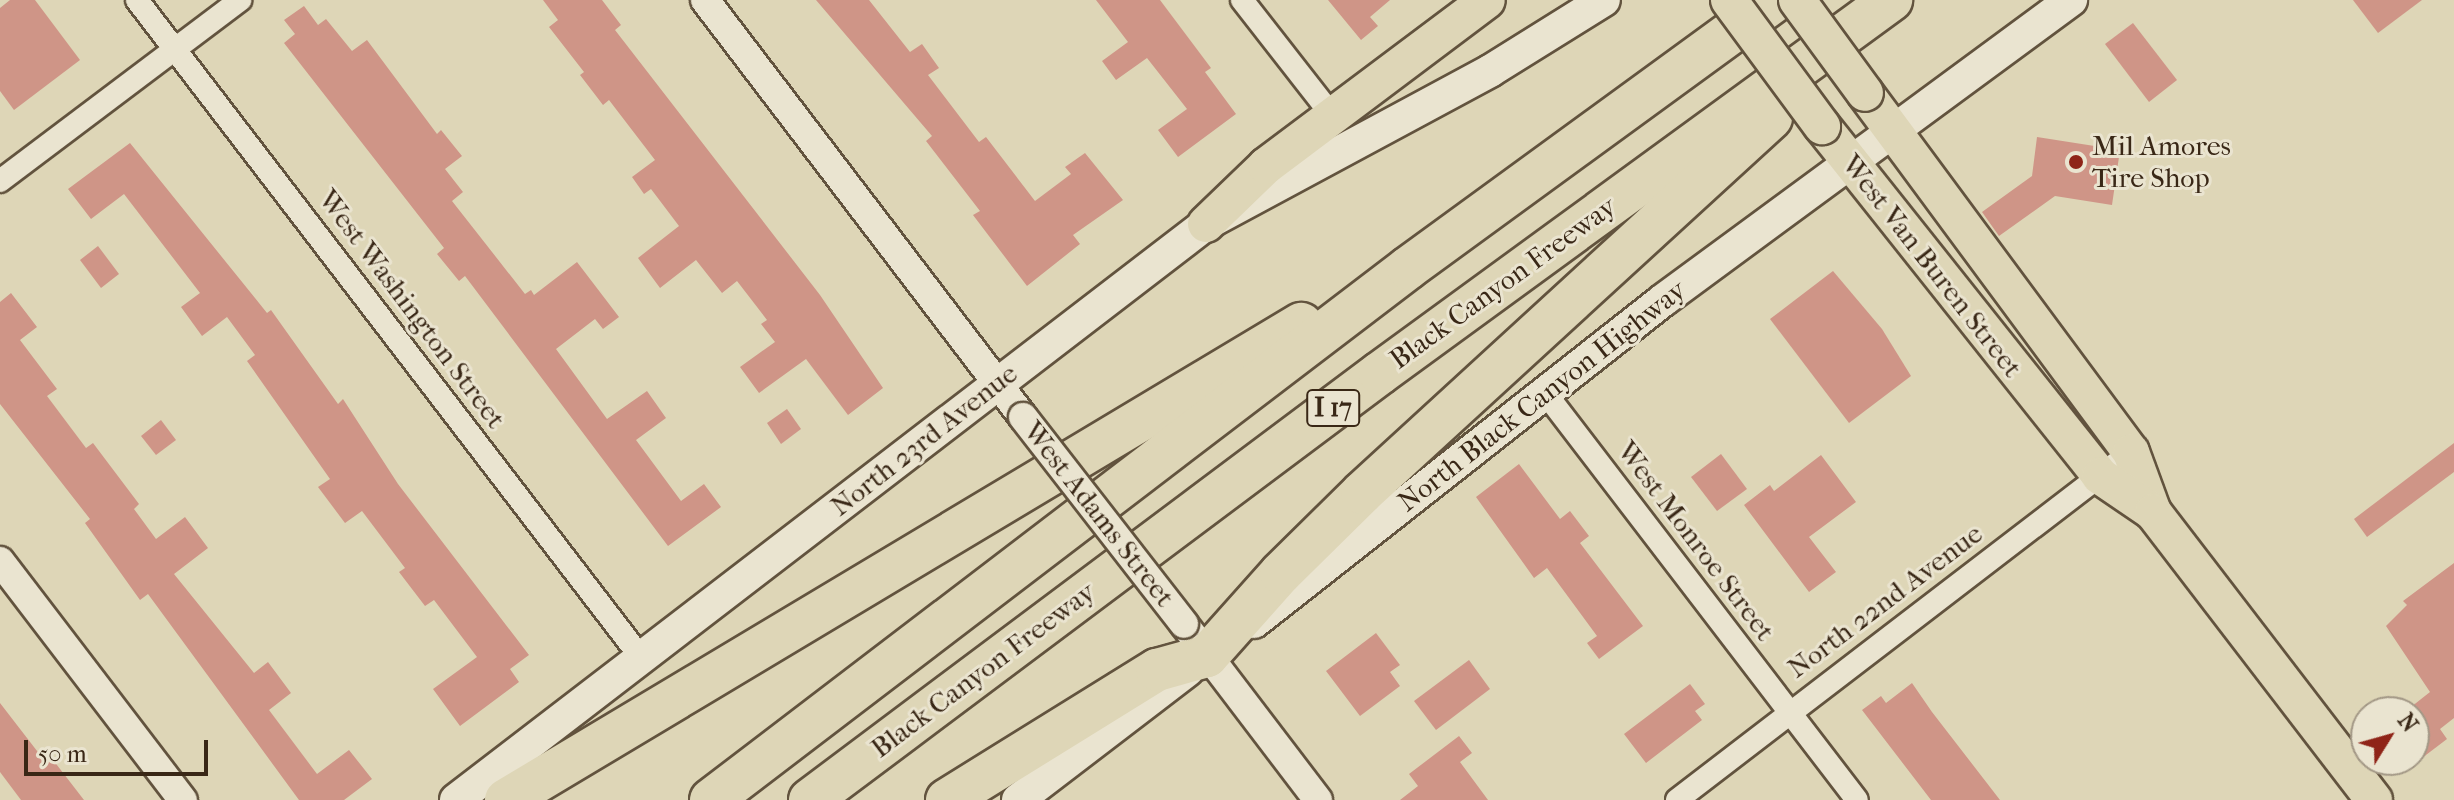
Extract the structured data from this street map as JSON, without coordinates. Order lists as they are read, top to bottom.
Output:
{
  "streets": {
    "highway": ["Black Canyon Freeway", "I 17"],
    "main road": ["West Van Buren Street", "North Black Canyon Highway", "North 23rd Avenue"],
    "street": [
      "West Washington Street",
      "West Adams Street",
      "West Monroe Street",
      "North 22nd Avenue"
    ]
  },
  "crossings": [
    ["West Van Buren Street", "North Black Canyon Highway"],
    ["West Van Buren Street", "North 22nd Avenue"],
    ["West Washington Street", "North 23rd Avenue"],
    ["North Black Canyon Highway", "West Adams Street"],
    ["North Black Canyon Highway", "West Monroe Street"],
    ["North 23rd Avenue", "West Adams Street"],
    ["West Monroe Street", "North 22nd Avenue"]
  ],
  "places": ["Mil Amores Tire Shop"],
  "scale_bar": "50 m",
  "north": "top right"
}
